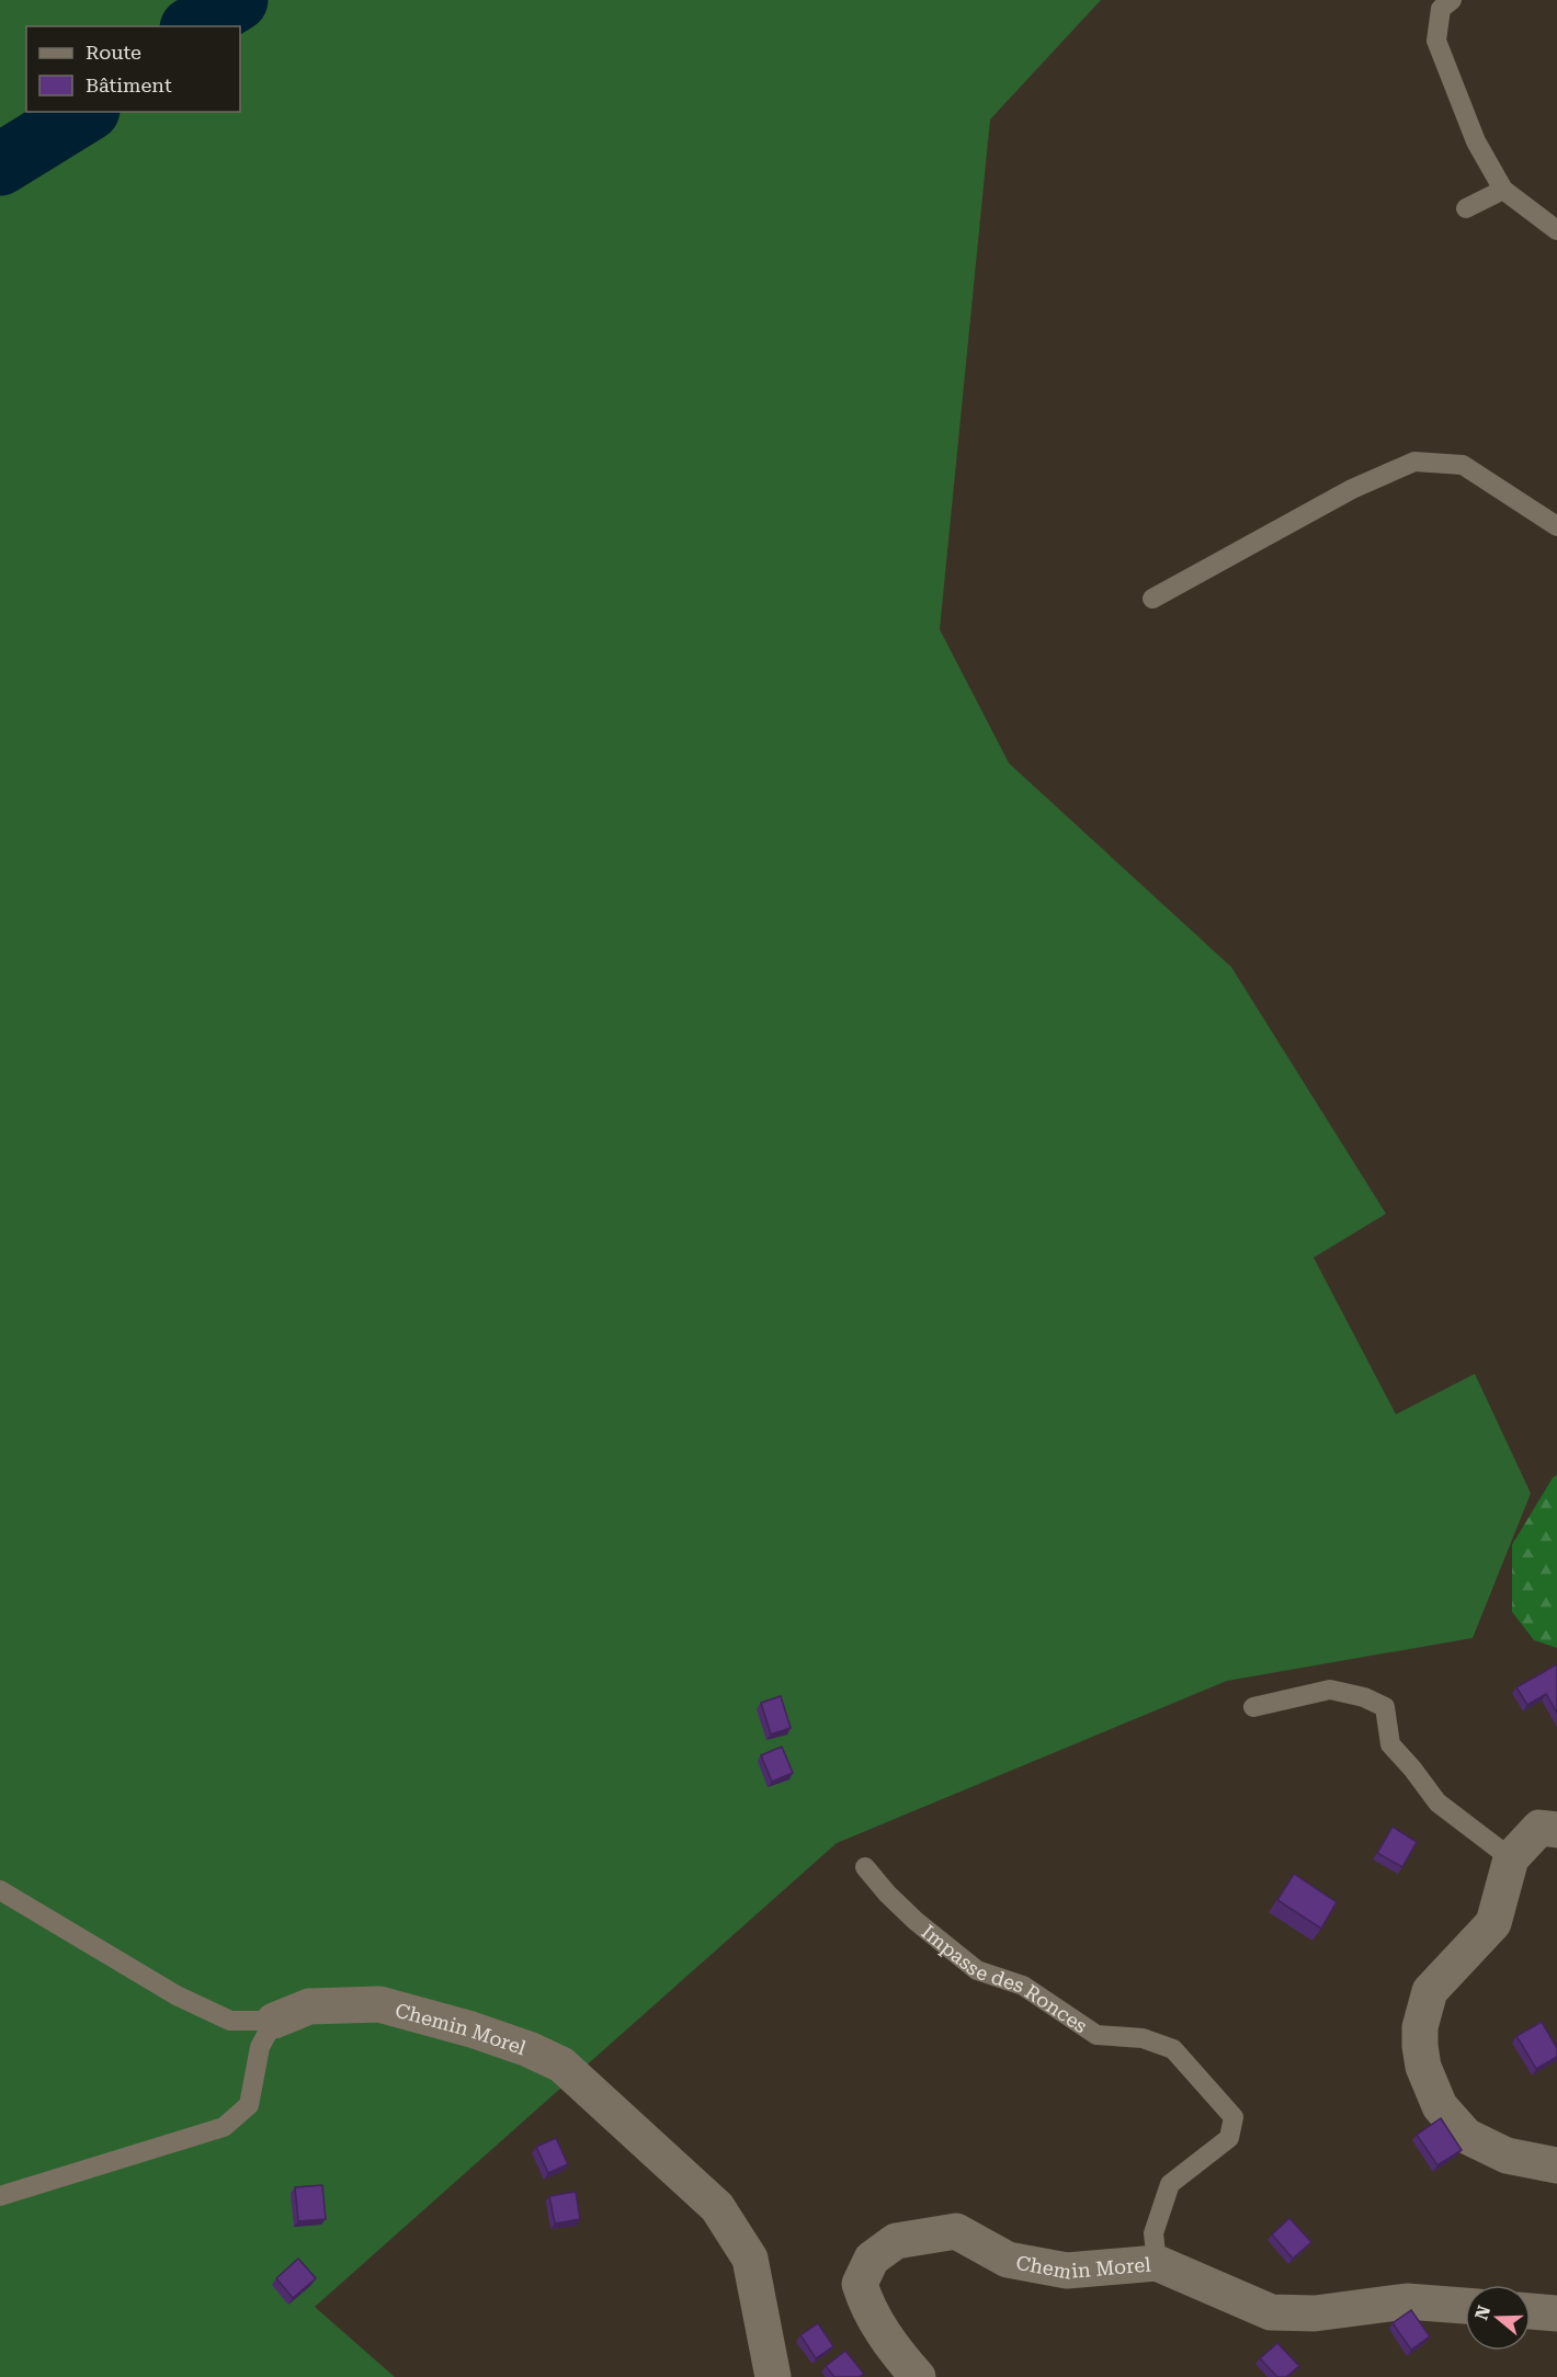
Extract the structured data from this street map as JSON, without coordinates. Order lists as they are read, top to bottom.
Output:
{
  "streets": {
    "street": ["Chemin Morel"],
    "lane": ["Impasse des Ronces"]
  },
  "crossings": [
    ["Impasse des Ronces", "Chemin Morel"]
  ],
  "legend": ["Route", "Bâtiment"],
  "north": "left"
}
